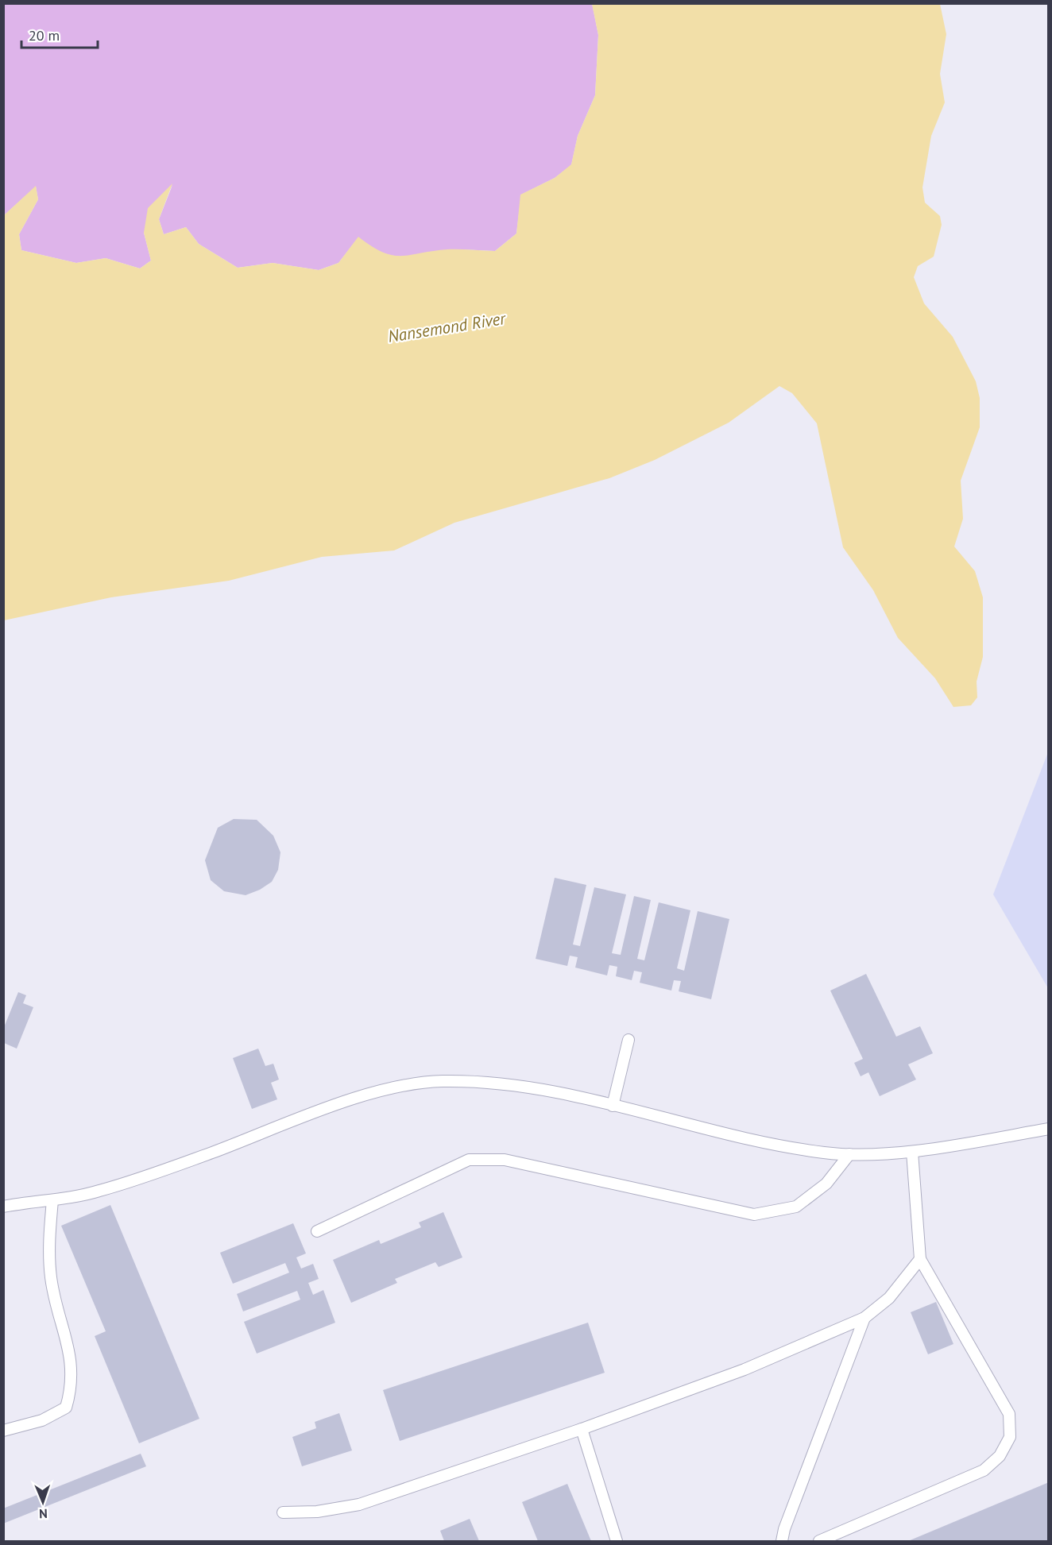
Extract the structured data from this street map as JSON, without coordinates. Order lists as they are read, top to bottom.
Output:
{
  "water": ["Nansemond River"],
  "scale_bar": "20 m",
  "north": "bottom"
}
